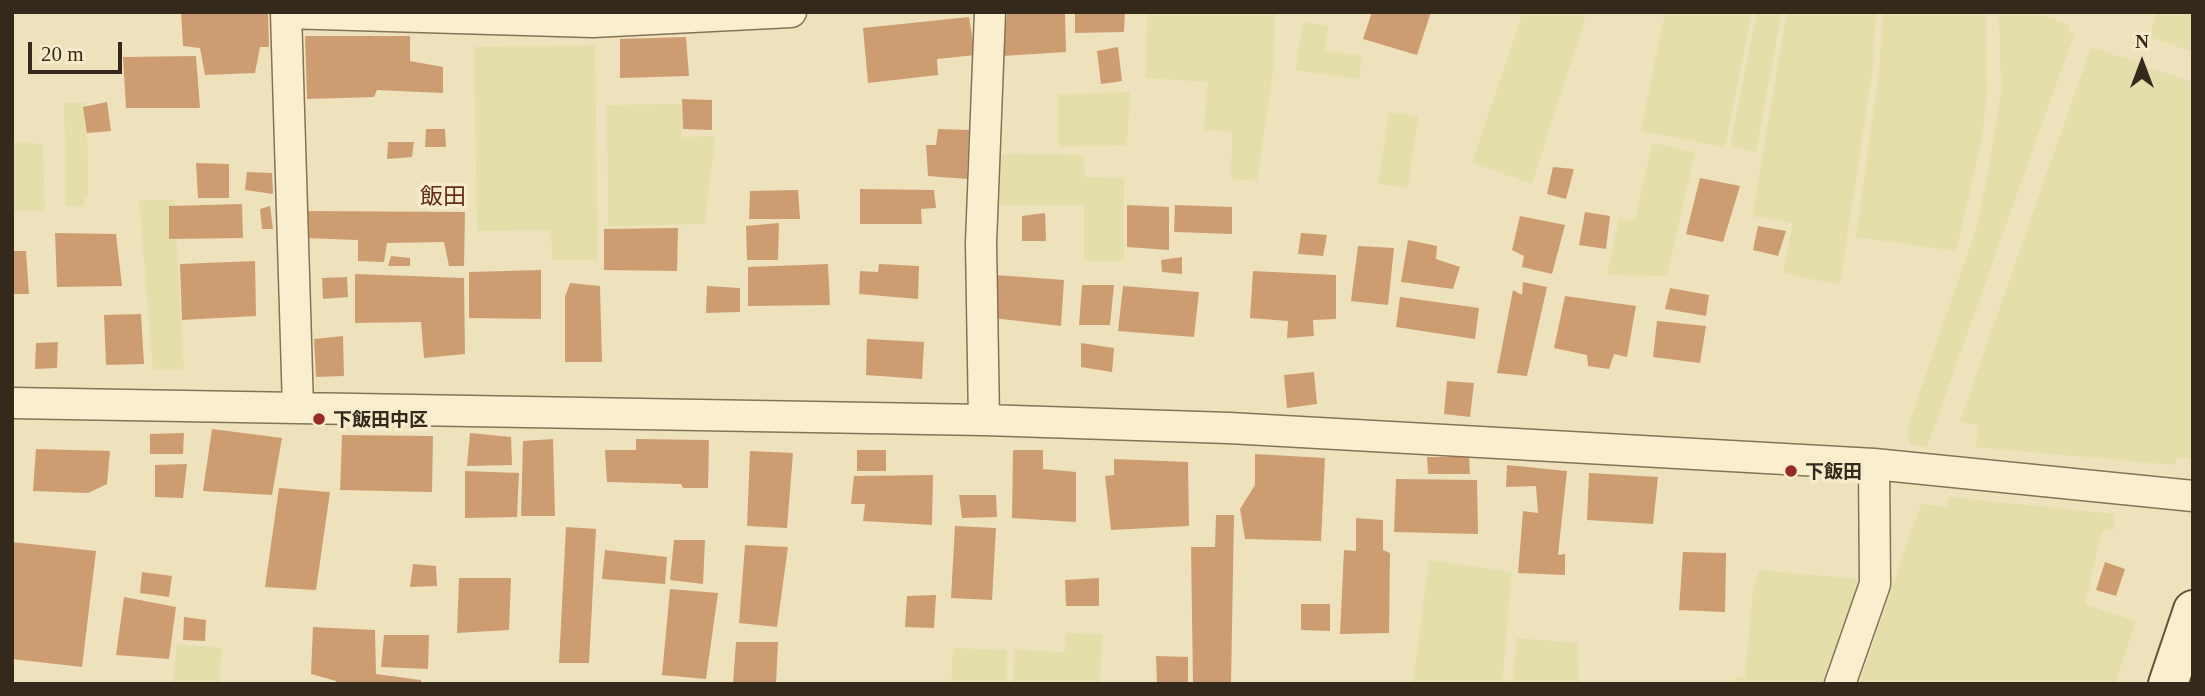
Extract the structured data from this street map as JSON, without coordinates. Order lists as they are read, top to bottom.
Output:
{
  "districts": ["飯田"],
  "places": ["下飯田中区", "下飯田"],
  "scale_bar": "20 m",
  "north": "top"
}
